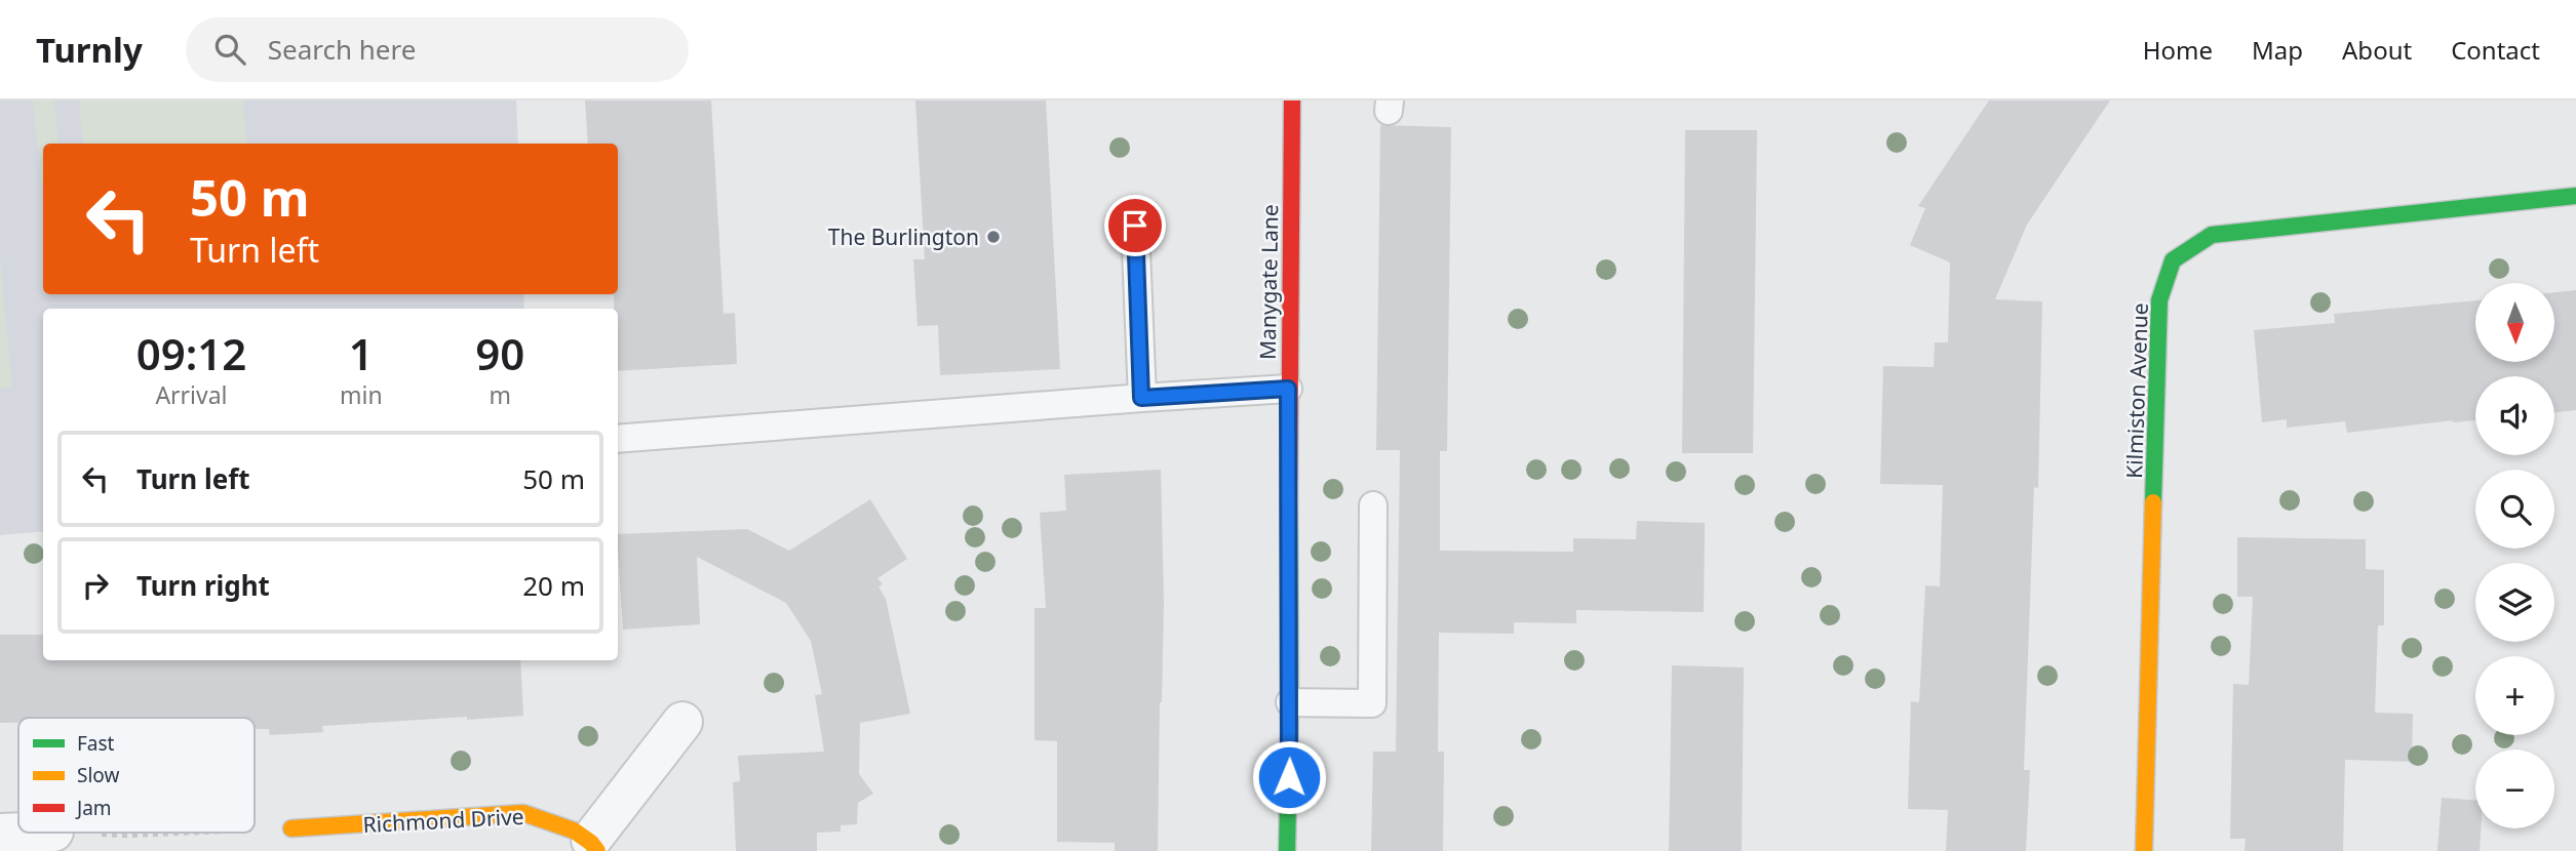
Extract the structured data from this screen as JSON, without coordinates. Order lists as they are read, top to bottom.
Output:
{
  "streets": {
    "street": ["Manygate Lane", "Kilmiston Avenue", "Richmond Drive"]
  },
  "places": ["The Burlington"],
  "legend": ["Fast", "Slow", "Jam"],
  "north": "bottom",
  "page": {
    "header": "Turnly",
    "search": "Search here",
    "nav": [
      "Home",
      "Map",
      "About",
      "Contact"
    ],
    "turn": ["50 m", "Turn left"],
    "map_buttons": ["+", "−"],
    "eta": [
      "09:12",
      "Arrival",
      "1",
      "min",
      "90",
      "m"
    ],
    "list": [
      {
        "name": "Turn left",
        "value": "50 m"
      },
      {
        "name": "Turn right",
        "value": "20 m"
      }
    ]
  }
}
